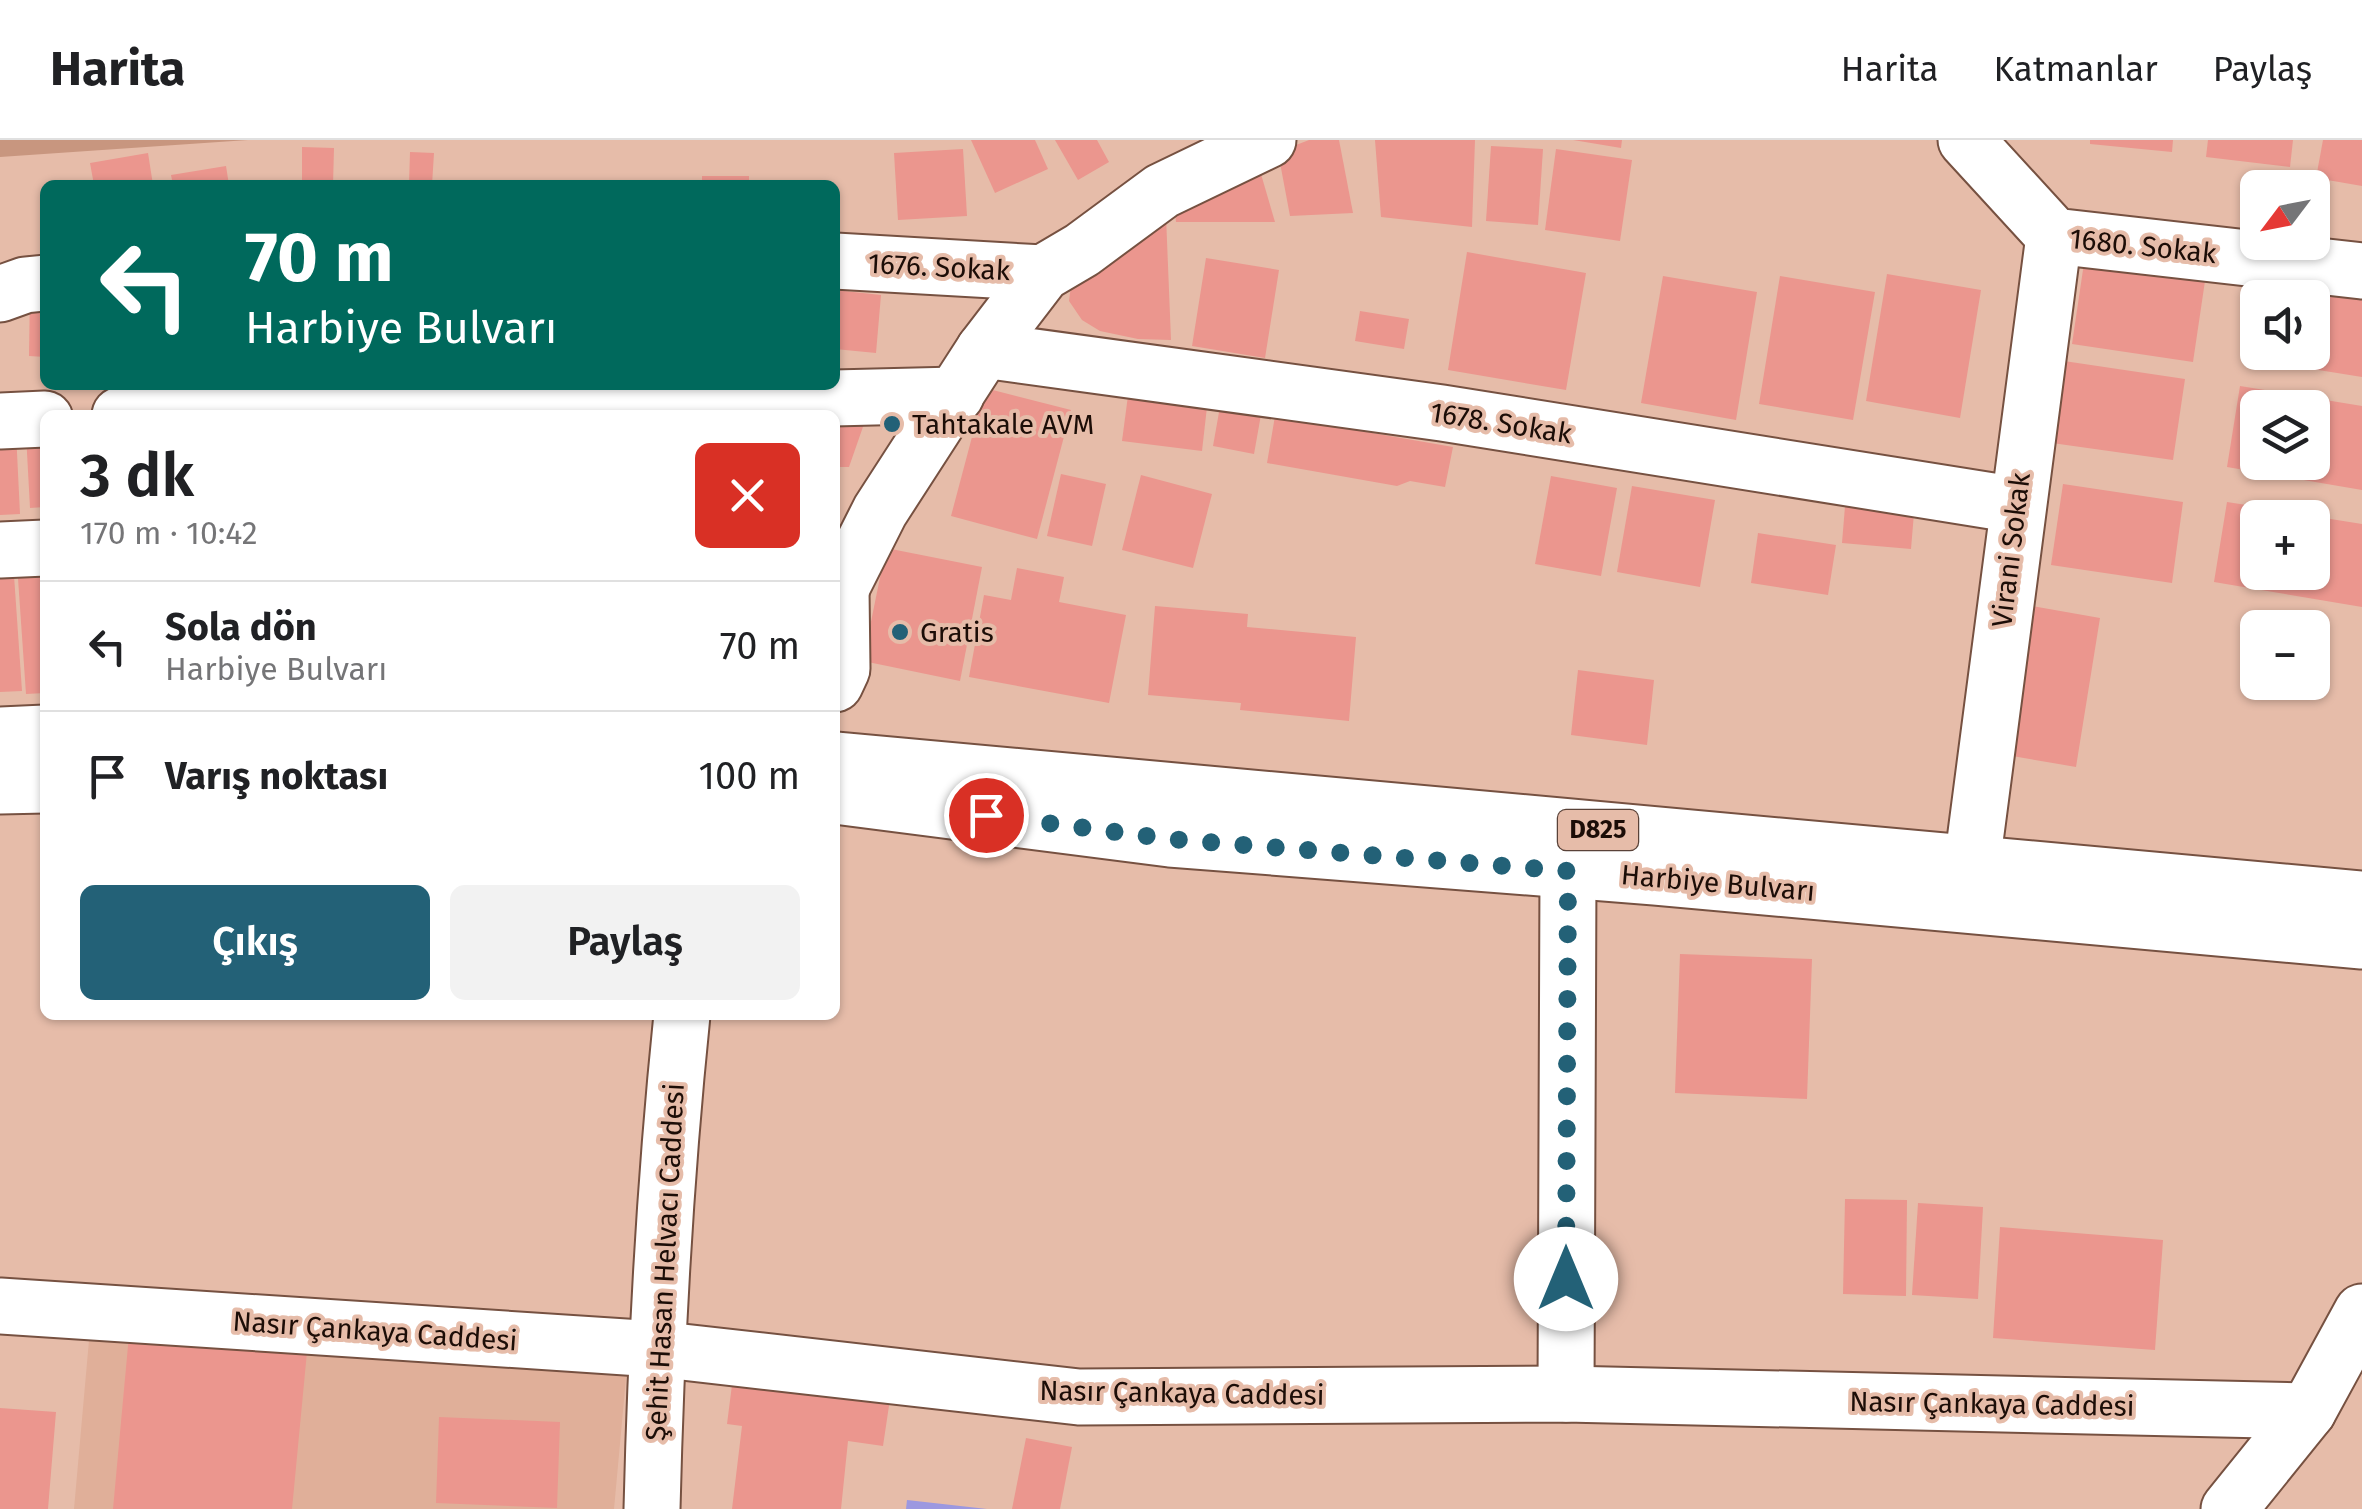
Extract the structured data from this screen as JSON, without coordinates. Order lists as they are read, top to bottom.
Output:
{
  "streets": {
    "street": [
      "1680. Sokak",
      "1676. Sokak",
      "1678. Sokak",
      "Virani Sokak",
      "D825",
      "Harbiye Bulvarı",
      "Şehit Hasan Helvacı Caddesi",
      "Nasır Çankaya Caddesi"
    ]
  },
  "crossings": [
    ["1680. Sokak", "Virani Sokak"],
    ["1678. Sokak", "Virani Sokak"],
    ["Virani Sokak", "Harbiye Bulvarı"],
    ["Şehit Hasan Helvacı Caddesi", "Nasır Çankaya Caddesi"]
  ],
  "places": ["Tahtakale AVM", "Gratis"],
  "north": "bottom left",
  "page": {
    "header": "Harita",
    "nav": ["Harita", "Katmanlar", "Paylaş"],
    "map_buttons": ["+", "−"],
    "turn": ["70 m", "Harbiye Bulvarı"],
    "heading": ["3 dk", "170 m · 10:42"],
    "list": [
      {
        "name": "Sola dön",
        "note": "Harbiye Bulvarı",
        "value": "70 m"
      },
      {
        "name": "Varış noktası",
        "value": "100 m"
      }
    ],
    "buttons": ["Çıkış", "Paylaş"]
  }
}
